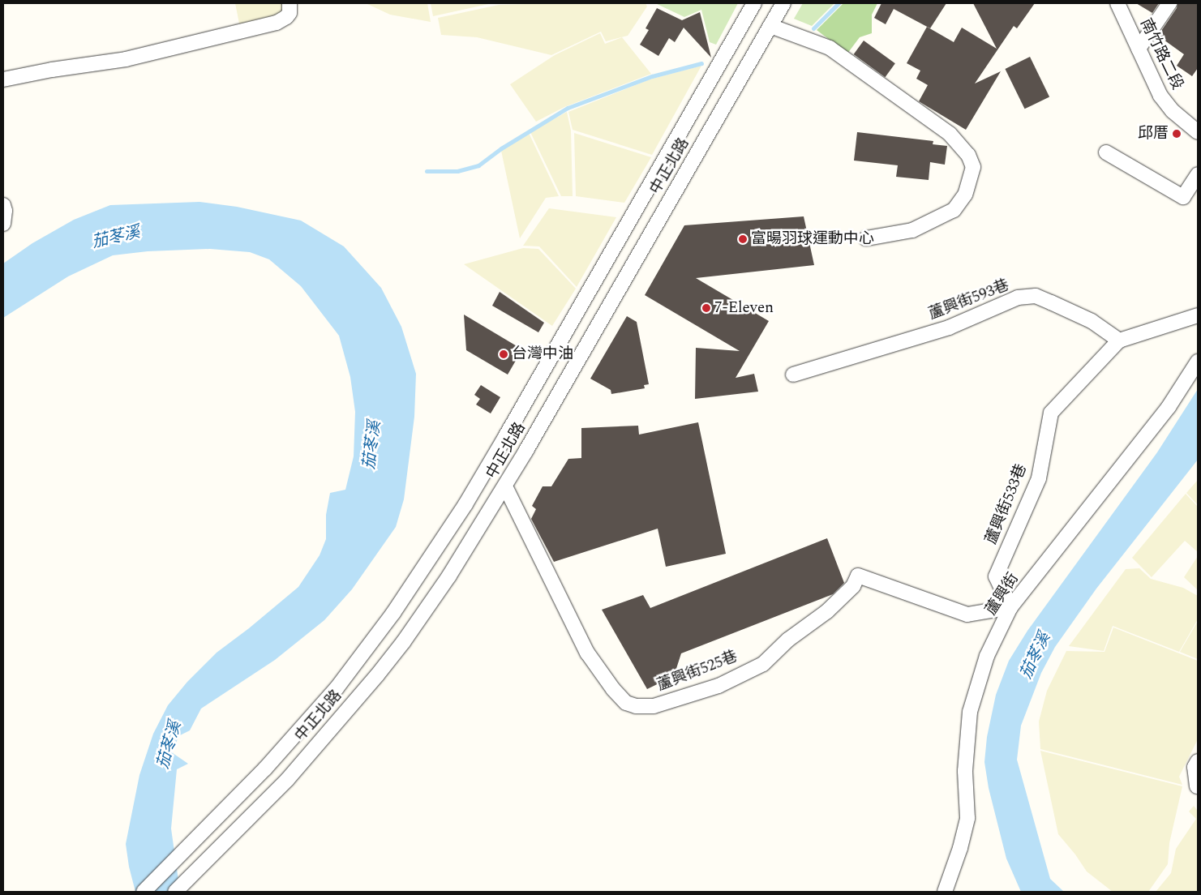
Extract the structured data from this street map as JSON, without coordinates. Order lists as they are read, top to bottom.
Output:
{
  "streets": {
    "street": [
      "南竹路二段",
      "中正北路",
      "蘆興街593巷",
      "蘆興街533巷",
      "蘆興街",
      "蘆興街525巷"
    ]
  },
  "crossings": [
    ["中正北路", "蘆興街525巷"],
    ["蘆興街593巷", "蘆興街533巷"],
    ["蘆興街533巷", "蘆興街"],
    ["蘆興街533巷", "蘆興街525巷"],
    ["蘆興街", "蘆興街525巷"]
  ],
  "water": ["茄苳溪"],
  "places": [
    "邱厝",
    "富暘羽球運動中心",
    "7-Eleven",
    "台灣中油"
  ]
}
